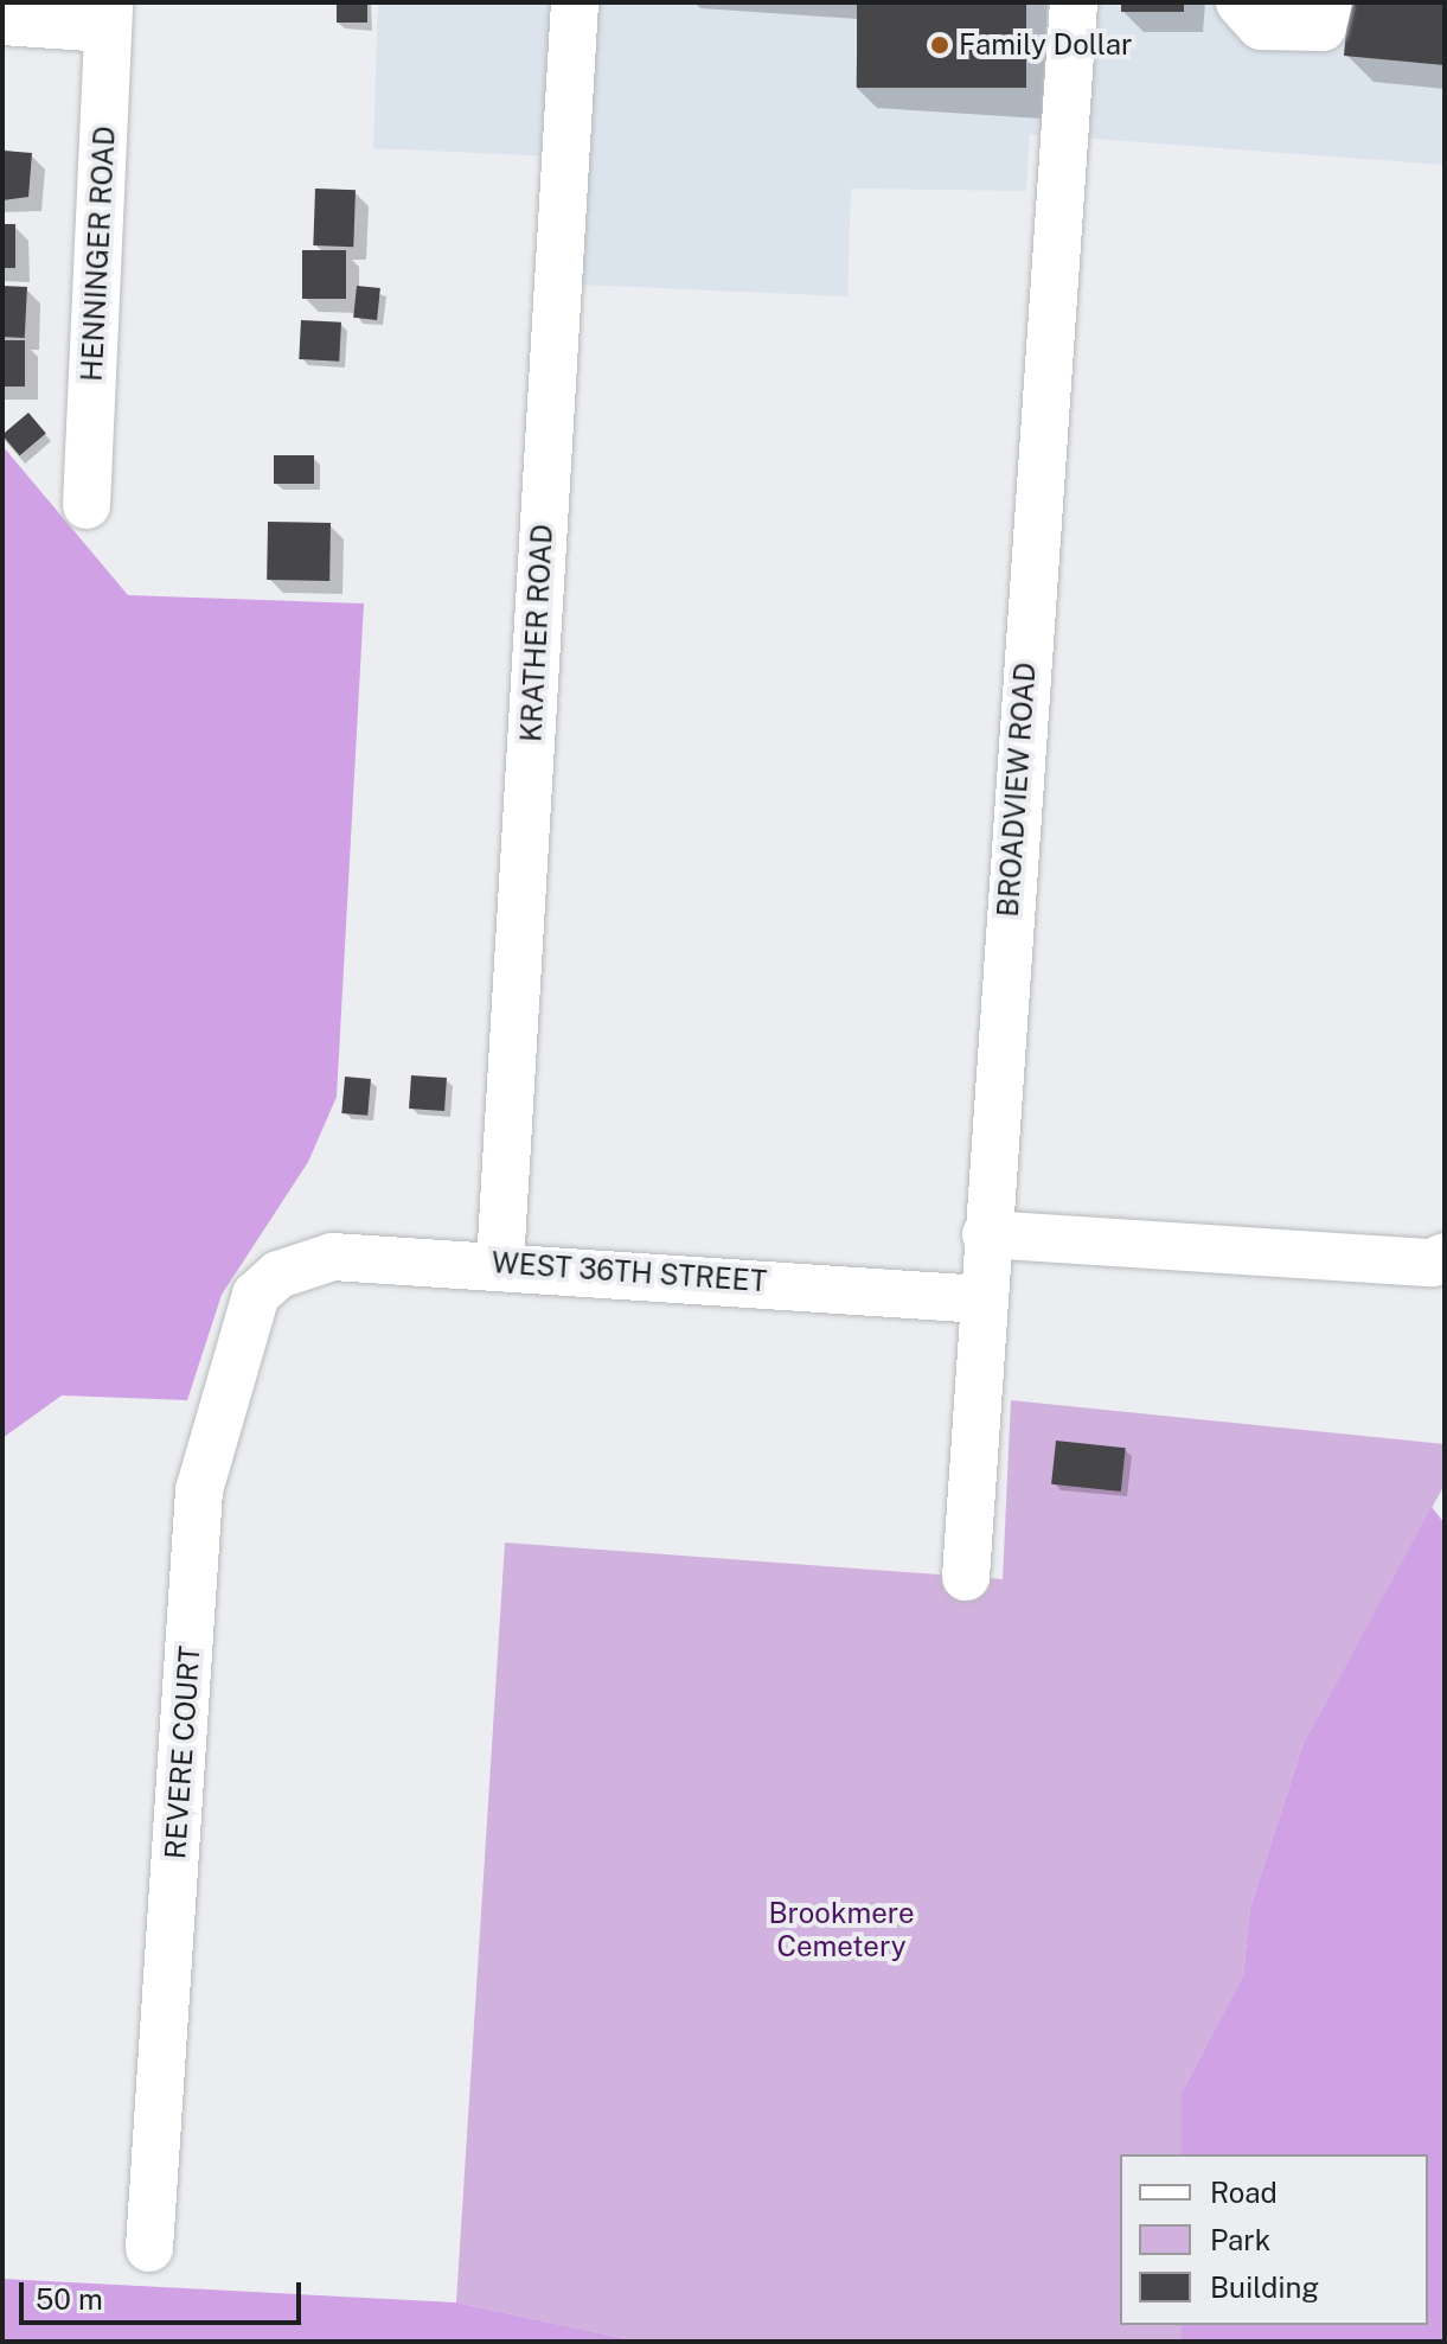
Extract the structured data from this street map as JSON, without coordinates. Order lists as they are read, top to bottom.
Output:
{
  "streets": {
    "street": [
      "HENNINGER ROAD",
      "KRATHER ROAD",
      "BROADVIEW ROAD",
      "WEST 36TH STREET",
      "REVERE COURT"
    ]
  },
  "crossings": [
    ["KRATHER ROAD", "WEST 36TH STREET"],
    ["BROADVIEW ROAD", "WEST 36TH STREET"],
    ["WEST 36TH STREET", "REVERE COURT"]
  ],
  "parks": ["Brookmere Cemetery"],
  "places": ["Family Dollar"],
  "legend": ["Road", "Park", "Building"],
  "scale_bar": "50 m"
}
